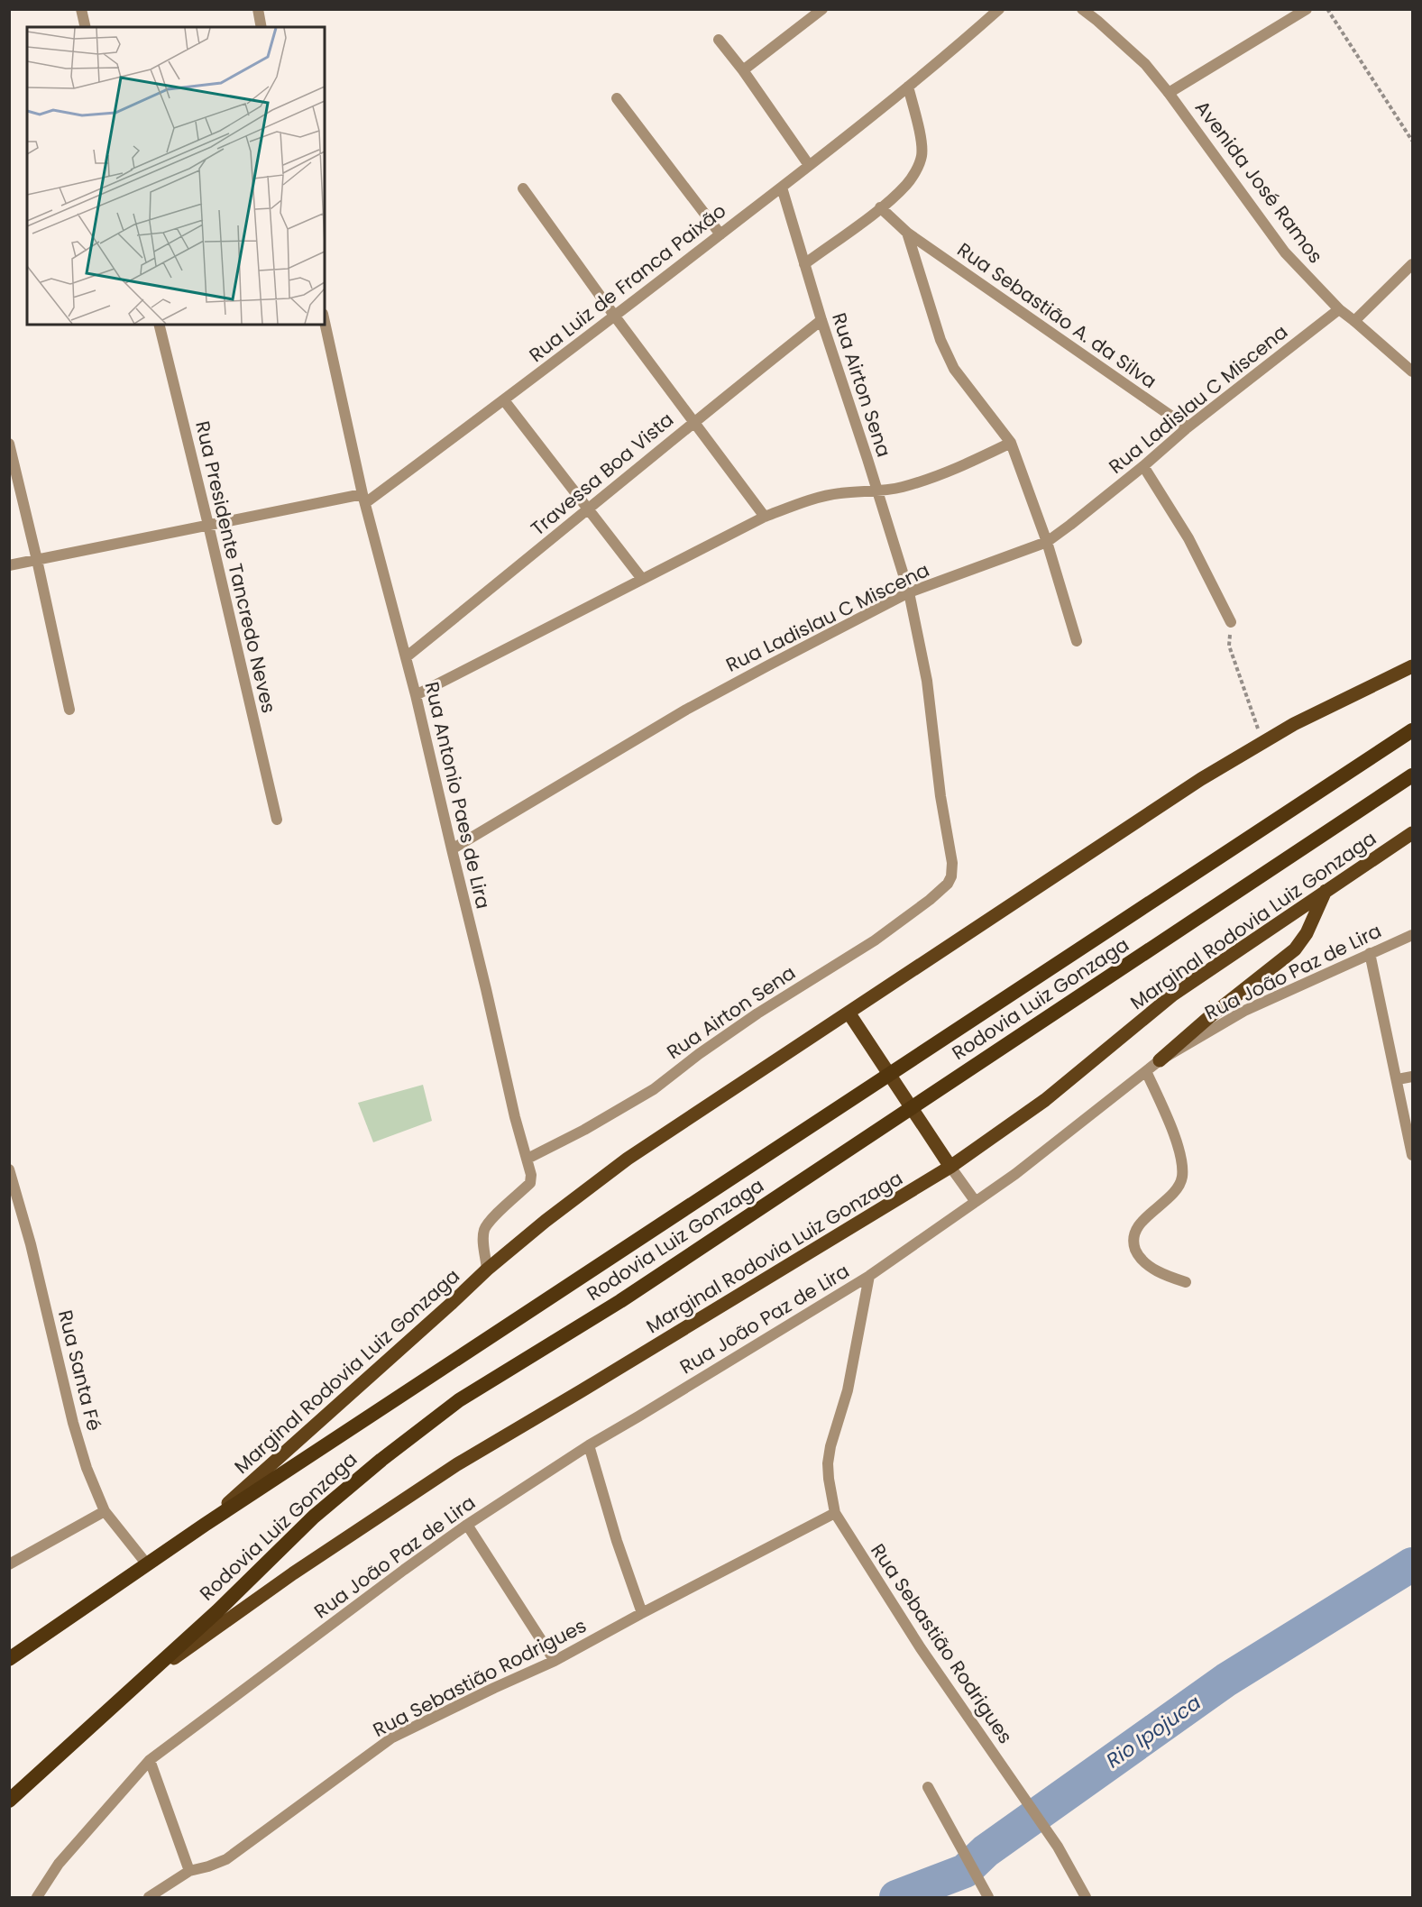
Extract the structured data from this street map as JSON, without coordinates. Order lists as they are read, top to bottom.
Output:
{
  "streets": {
    "highway": ["Rodovia Luiz Gonzaga"],
    "main road": ["Marginal Rodovia Luiz Gonzaga"],
    "street": [
      "Avenida José Ramos",
      "Rua Luiz de Franca Paixão",
      "Rua Sebastião A. da Silva",
      "Rua Airton Sena",
      "Rua Ladislau C Miscena",
      "Travessa Boa Vista",
      "Rua Presidente Tancredo Neves",
      "Rua Antonio Paes de Lira",
      "Rua João Paz de Lira",
      "Rua Santa Fé",
      "Rua Sebastião Rodrigues"
    ]
  },
  "crossings": [
    ["Avenida José Ramos", "Rua Ladislau C Miscena"],
    ["Rua Luiz de Franca Paixão", "Rua Airton Sena"],
    ["Rua Luiz de Franca Paixão", "Rua Presidente Tancredo Neves"],
    ["Rua Luiz de Franca Paixão", "Rua Antonio Paes de Lira"],
    ["Rua Sebastião A. da Silva", "Rua Ladislau C Miscena"],
    ["Rua Airton Sena", "Rua Ladislau C Miscena"],
    ["Rua Airton Sena", "Travessa Boa Vista"],
    ["Rua Airton Sena", "Rua Antonio Paes de Lira"],
    ["Rua Ladislau C Miscena", "Rua Antonio Paes de Lira"],
    ["Travessa Boa Vista", "Rua Antonio Paes de Lira"],
    ["Rua Antonio Paes de Lira", "Marginal Rodovia Luiz Gonzaga"],
    ["Marginal Rodovia Luiz Gonzaga", "Rodovia Luiz Gonzaga"],
    ["Rua João Paz de Lira", "Rua Sebastião Rodrigues"],
    ["Rodovia Luiz Gonzaga", "Rua Santa Fé"]
  ],
  "water": ["Rio Ipojuca"]
}
